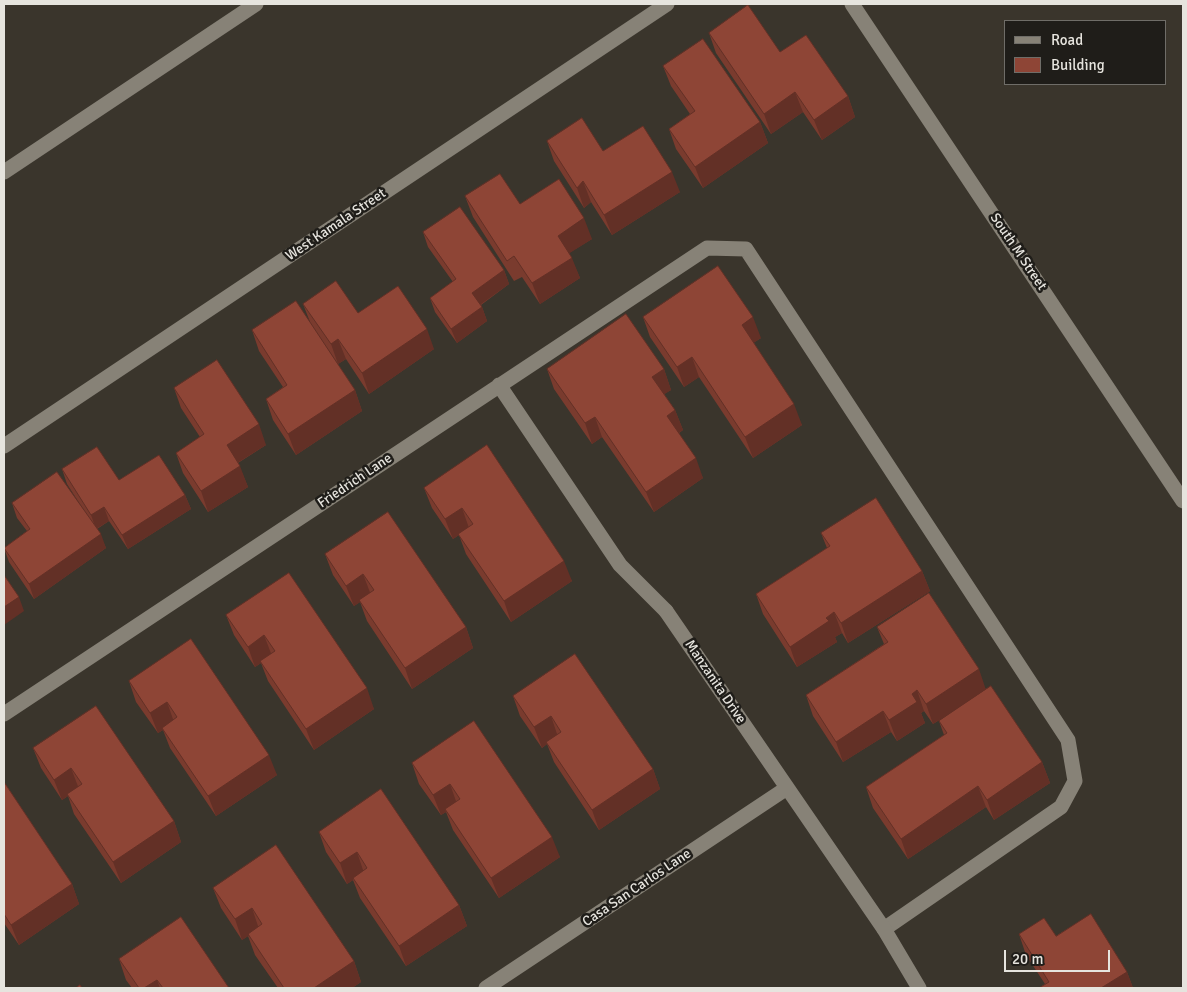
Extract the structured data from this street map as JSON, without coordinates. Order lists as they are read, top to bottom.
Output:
{
  "streets": {
    "street": [
      "West Kamala Street",
      "South M Street",
      "Friedrich Lane",
      "Manzanita Drive",
      "Casa San Carlos Lane"
    ]
  },
  "crossings": [
    ["Friedrich Lane", "Manzanita Drive"],
    ["Manzanita Drive", "Casa San Carlos Lane"]
  ],
  "legend": ["Road", "Building"],
  "scale_bar": "20 m"
}
